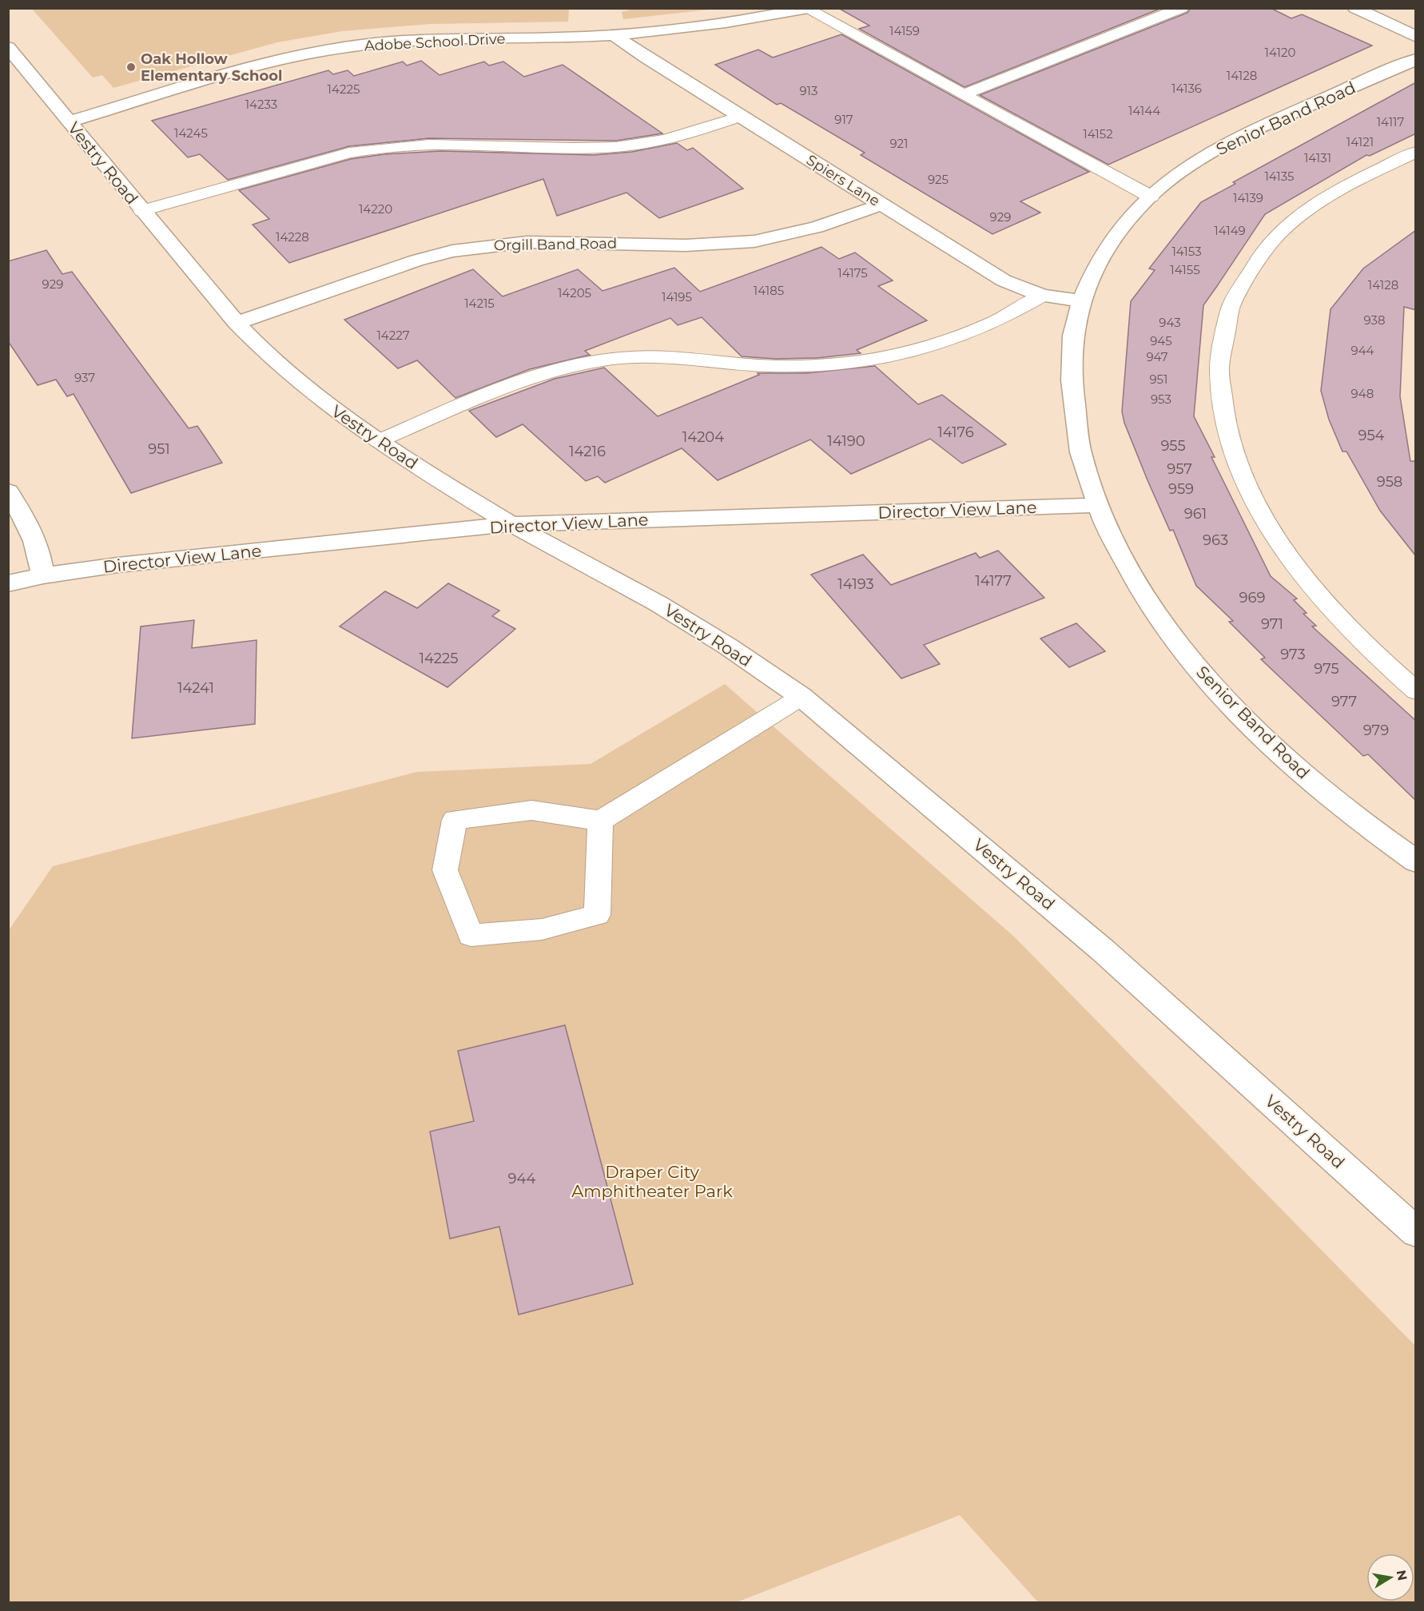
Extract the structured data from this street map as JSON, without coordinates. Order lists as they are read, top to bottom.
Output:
{
  "streets": {
    "street": [
      "Adobe School Drive",
      "Senior Band Road",
      "Vestry Road",
      "Spiers Lane",
      "Orgill Band Road",
      "Director View Lane"
    ]
  },
  "crossings": [
    ["Adobe School Drive", "Vestry Road"],
    ["Adobe School Drive", "Spiers Lane"],
    ["Senior Band Road", "Spiers Lane"],
    ["Senior Band Road", "Director View Lane"],
    ["Vestry Road", "Orgill Band Road"],
    ["Vestry Road", "Director View Lane"],
    ["Spiers Lane", "Orgill Band Road"]
  ],
  "parks": ["Draper City Amphitheater Park"],
  "places": ["Oak Hollow Elementary School"],
  "house_numbers": [
    "14159",
    "14120",
    "14128",
    "14136",
    "14225",
    "913",
    "14233",
    "14144",
    "917",
    "14117",
    "14245",
    "14152",
    "14121",
    "921",
    "14131",
    "14135",
    "925",
    "14139",
    "14220",
    "929",
    "14149",
    "14228",
    "14153",
    "14155",
    "14175",
    "929",
    "14128",
    "14185",
    "14205",
    "14195",
    "14215",
    "938",
    "943",
    "14227",
    "945",
    "944",
    "947",
    "937",
    "951",
    "948",
    "953",
    "14176",
    "954",
    "14204",
    "14190",
    "955",
    "951",
    "14216",
    "957",
    "958",
    "959",
    "961",
    "963",
    "14177",
    "14193",
    "969",
    "971",
    "973",
    "14225",
    "975",
    "14241",
    "977",
    "979",
    "944"
  ],
  "north": "right"
}
